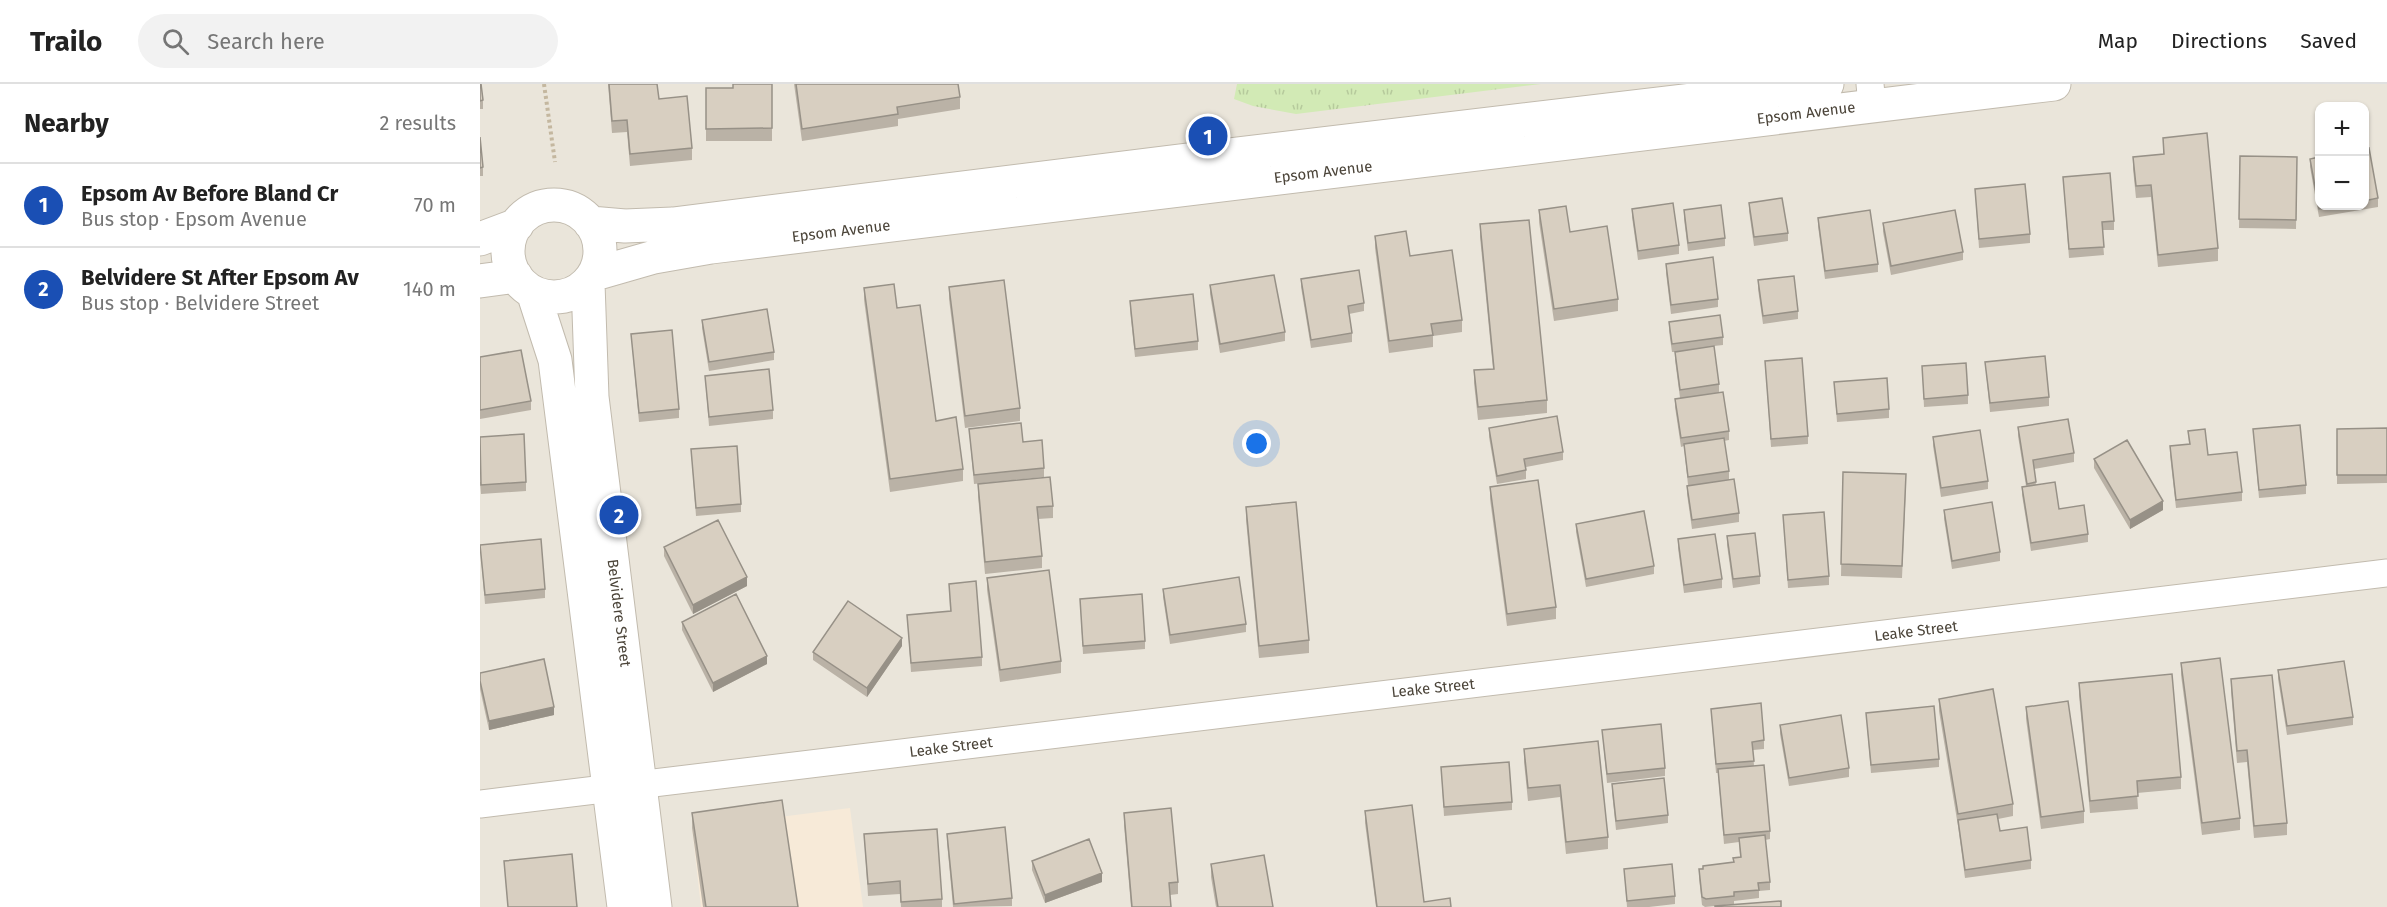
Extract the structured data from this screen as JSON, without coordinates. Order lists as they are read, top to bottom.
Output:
{
  "streets": {
    "street": ["Epsom Avenue", "Belvidere Street", "Leake Street"]
  },
  "crossings": [
    ["Epsom Avenue", "Belvidere Street"],
    ["Belvidere Street", "Leake Street"]
  ],
  "page": {
    "header": "Trailo",
    "search": "Search here",
    "nav": ["Map", "Directions", "Saved"],
    "heading": ["Nearby", "2 results"],
    "map_buttons": ["+", "−"],
    "pins": ["1", "2"],
    "list": [
      {
        "mark": "1",
        "name": "Epsom Av Before Bland Cr",
        "note": "Bus stop · Epsom Avenue",
        "value": "70 m"
      },
      {
        "mark": "2",
        "name": "Belvidere St After Epsom Av",
        "note": "Bus stop · Belvidere Street",
        "value": "140 m"
      }
    ]
  }
}
